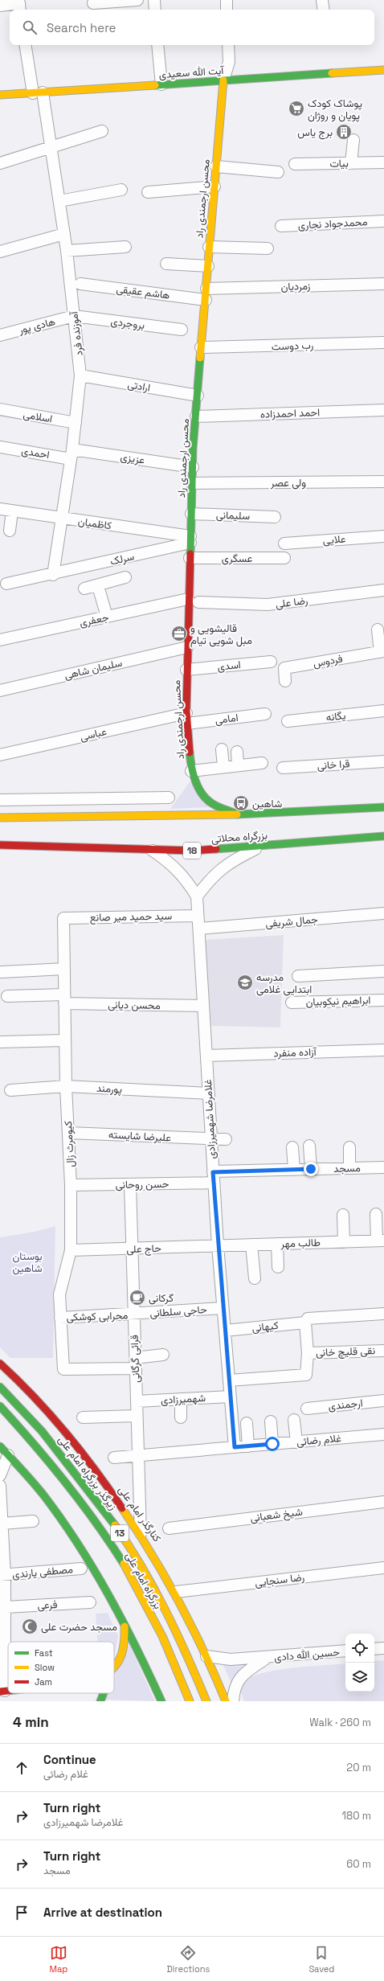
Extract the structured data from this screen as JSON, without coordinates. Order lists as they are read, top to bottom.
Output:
{
  "streets": {
    "main road": [
      "آیت الله سعیدی",
      "محسن ارجمندی راد",
      "بزرگراه محلاتی",
      "18",
      "زیرگذر بزرگراه امام علی",
      "کنارگذر امام علی",
      "13",
      "بزرگراه امام علی"
    ],
    "street": [
      "بیات",
      "محمدجواد نجاری",
      "زمردیان",
      "هاشم عقیقی",
      "بروجردی",
      "هادی پور",
      "آموزنده فرد",
      "رب دوست",
      "ارادتی",
      "احمد احمدزاده",
      "اسلامی",
      "احمدی",
      "عزیزی",
      "ولی عصر",
      "سلیمانی",
      "کاظمیان",
      "علایی",
      "عسگری",
      "سرلک",
      "رضا علی",
      "جعفری",
      "فردوس",
      "اسدی",
      "سلیمان شاهی",
      "یگانه",
      "امامی",
      "عباسی",
      "قرا خانی",
      "سید حمید میر صانع",
      "جمال شریفی",
      "ابراهیم نیکوبیان",
      "محسن دیانی",
      "آزاده منفرد",
      "پورمند",
      "غلامرضا شهمیرزادی",
      "علیرضا شایسته",
      "کیومرث زال",
      "مسجد",
      "حسن روحانی",
      "طالب مهر",
      "حاج علی",
      "حاجی سلطانی",
      "محرابی کوشکی",
      "کیهانی",
      "نقی قلیچ خانی",
      "قرائی گرگانی",
      "شهمیرزادی",
      "ارجمندی",
      "غلام رضائی",
      "شیخ شعبانی",
      "مصطفی یارندی",
      "رضا سنجایی",
      "فرعی",
      "حسین الله دادی"
    ]
  },
  "crossings": [
    ["آیت الله سعیدی", "محسن ارجمندی راد"],
    ["آیت الله سعیدی", "آموزنده فرد"],
    ["محسن ارجمندی راد", "زمردیان"],
    ["محسن ارجمندی راد", "هاشم عقیقی"],
    ["محسن ارجمندی راد", "رب دوست"],
    ["محسن ارجمندی راد", "ارادتی"],
    ["محسن ارجمندی راد", "احمد احمدزاده"],
    ["محسن ارجمندی راد", "عزیزی"],
    ["محسن ارجمندی راد", "ولی عصر"],
    ["محسن ارجمندی راد", "سلیمانی"],
    ["محسن ارجمندی راد", "کاظمیان"],
    ["محسن ارجمندی راد", "عسگری"],
    ["محسن ارجمندی راد", "سرلک"],
    ["محسن ارجمندی راد", "رضا علی"],
    ["محسن ارجمندی راد", "جعفری"],
    ["محسن ارجمندی راد", "اسدی"],
    ["محسن ارجمندی راد", "سلیمان شاهی"],
    ["محسن ارجمندی راد", "امامی"],
    ["محسن ارجمندی راد", "عباسی"],
    ["محسن ارجمندی راد", "بزرگراه محلاتی"],
    ["بروجردی", "هادی پور"],
    ["بروجردی", "آموزنده فرد"],
    ["هادی پور", "آموزنده فرد"],
    ["آموزنده فرد", "ارادتی"],
    ["آموزنده فرد", "اسلامی"],
    ["آموزنده فرد", "احمدی"],
    ["آموزنده فرد", "عزیزی"],
    ["آموزنده فرد", "کاظمیان"],
    ["آموزنده فرد", "سرلک"],
    ["احمدی", "عزیزی"],
    ["کاظمیان", "سرلک"],
    ["رضا علی", "جعفری"],
    ["امامی", "عباسی"],
    ["سید حمید میر صانع", "غلامرضا شهمیرزادی"],
    ["سید حمید میر صانع", "کیومرث زال"],
    ["جمال شریفی", "غلامرضا شهمیرزادی"],
    ["محسن دیانی", "غلامرضا شهمیرزادی"],
    ["محسن دیانی", "کیومرث زال"],
    ["آزاده منفرد", "غلامرضا شهمیرزادی"],
    ["پورمند", "غلامرضا شهمیرزادی"],
    ["پورمند", "کیومرث زال"],
    ["غلامرضا شهمیرزادی", "علیرضا شایسته"],
    ["غلامرضا شهمیرزادی", "مسجد"],
    ["غلامرضا شهمیرزادی", "حسن روحانی"],
    ["غلامرضا شهمیرزادی", "طالب مهر"],
    ["غلامرضا شهمیرزادی", "حاج علی"],
    ["غلامرضا شهمیرزادی", "حاجی سلطانی"],
    ["غلامرضا شهمیرزادی", "کیهانی"],
    ["غلامرضا شهمیرزادی", "شهمیرزادی"],
    ["غلامرضا شهمیرزادی", "غلام رضائی"],
    ["علیرضا شایسته", "کیومرث زال"],
    ["کیومرث زال", "حسن روحانی"],
    ["کیومرث زال", "حاج علی"],
    ["کیومرث زال", "محرابی کوشکی"],
    ["کیومرث زال", "قرائی گرگانی"],
    ["مسجد", "حسن روحانی"],
    ["حسن روحانی", "قرائی گرگانی"],
    ["طالب مهر", "حاج علی"],
    ["حاج علی", "قرائی گرگانی"],
    ["حاجی سلطانی", "محرابی کوشکی"],
    ["حاجی سلطانی", "قرائی گرگانی"],
    ["محرابی کوشکی", "قرائی گرگانی"],
    ["قرائی گرگانی", "شهمیرزادی"],
    ["قرائی گرگانی", "غلام رضائی"],
    ["قرائی گرگانی", "کنارگذر امام علی"],
    ["کنارگذر امام علی", "رضا سنجایی"]
  ],
  "parks": ["بوستان شاهین"],
  "places": {
    "supermarket": ["پوشاک کودک پویان و روژان"],
    "building": ["برج یاس"],
    "office": ["قالیشویی و مبل شویی تیام"],
    "bus stop": ["شاهین"],
    "school or university": ["مدرسه ابتدایی غلامی"],
    "cafe": ["گرکانی"],
    "mosque": ["مسجد حضرت علی"]
  },
  "legend": ["Fast", "Slow", "Jam"],
  "page": {
    "search": "Search here",
    "heading": ["4 min", "Walk · 260 m"],
    "list": [
      ["Continue", "غلام رضائی", "20 m"],
      ["Turn right", "غلامرضا شهمیرزادی", "180 m"],
      ["Turn right", "مسجد", "60 m"],
      "Arrive at destination"
    ],
    "nav": ["Map", "Directions", "Saved"]
  }
}
